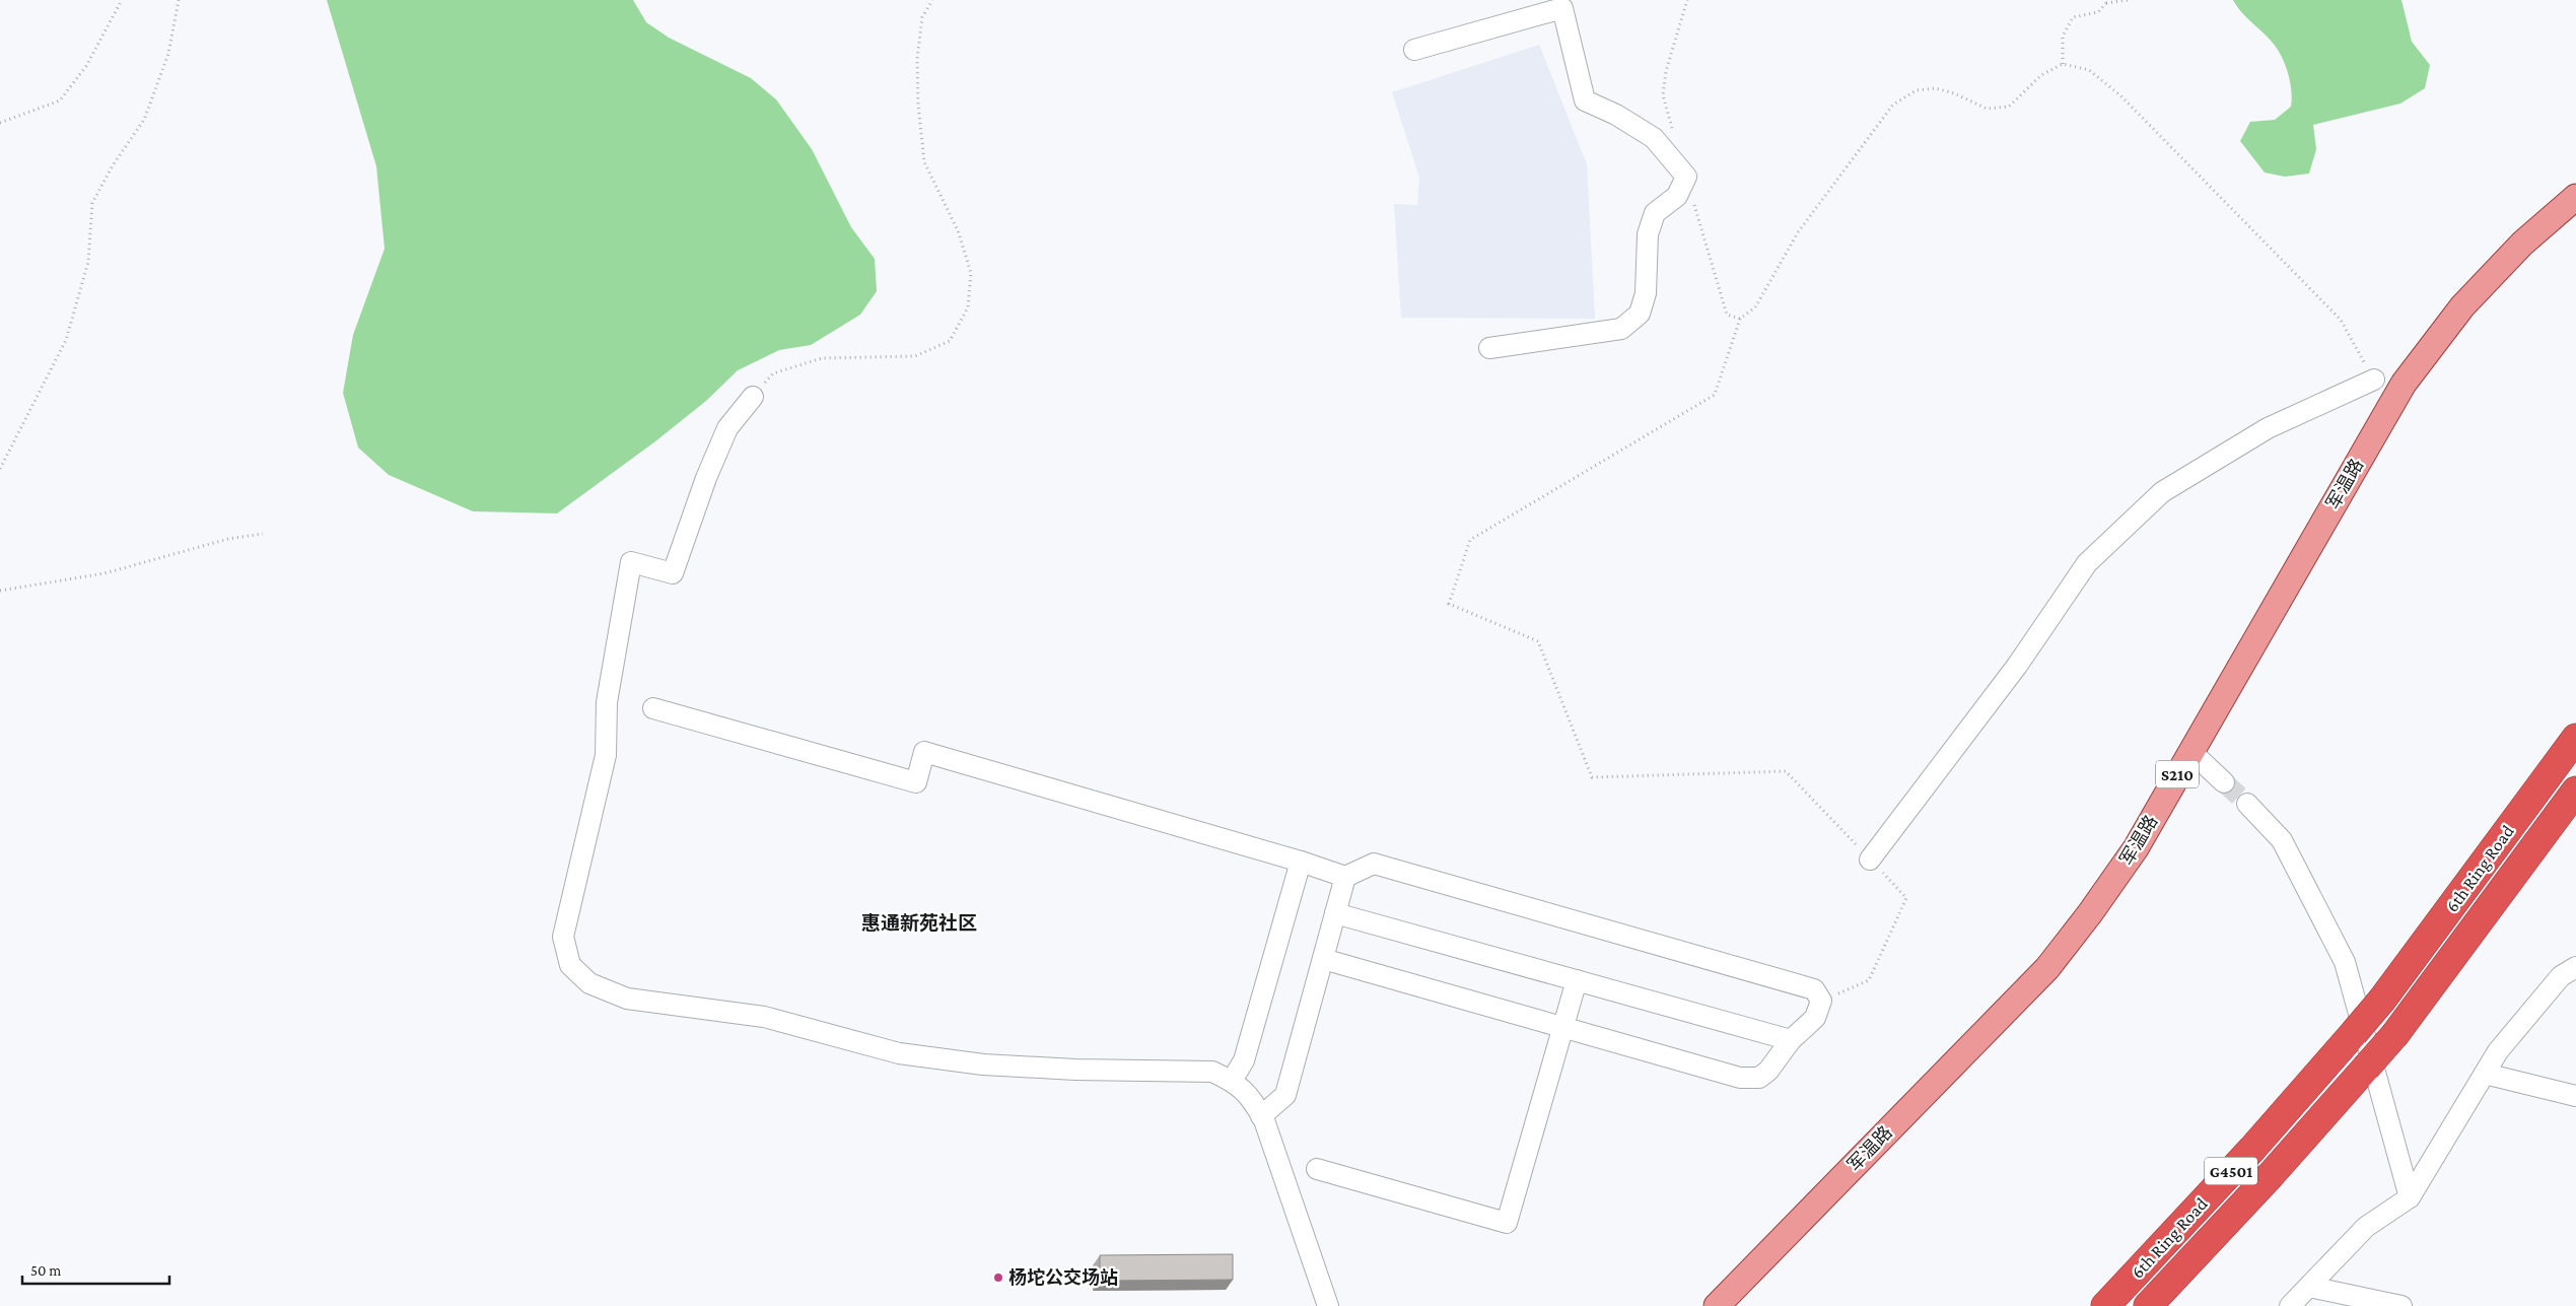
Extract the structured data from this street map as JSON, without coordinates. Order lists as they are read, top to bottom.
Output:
{
  "streets": {
    "highway": ["6th Ring Road", "G4501"],
    "main road": ["军温路", "S210"]
  },
  "districts": ["惠通新苑社区"],
  "places": ["杨坨公交场站"],
  "scale_bar": "50 m"
}
